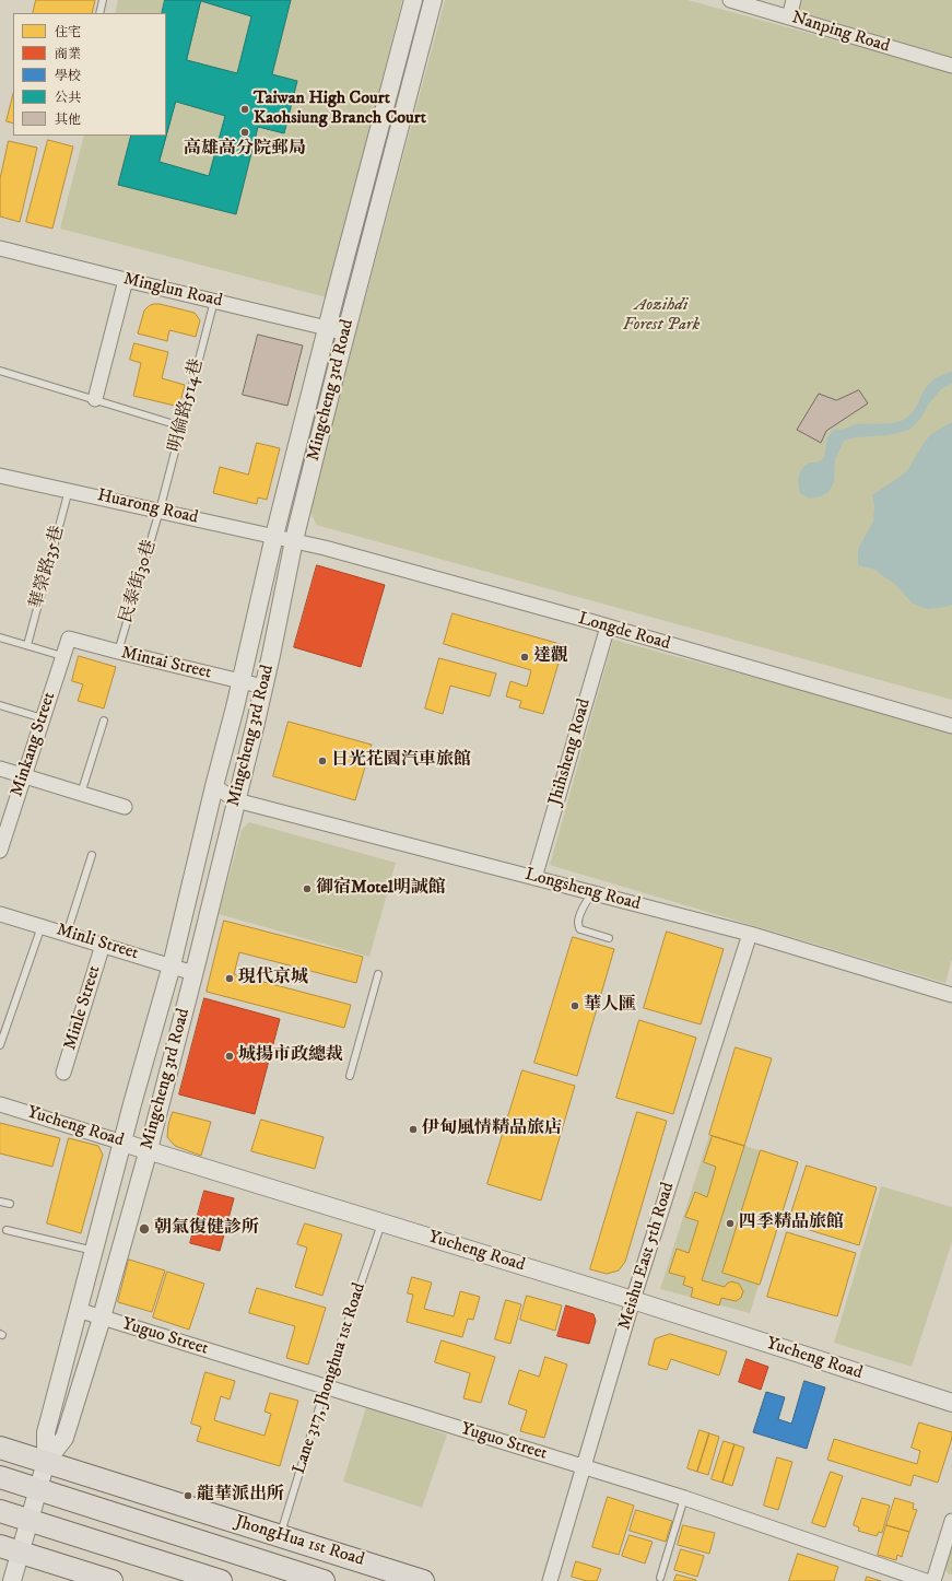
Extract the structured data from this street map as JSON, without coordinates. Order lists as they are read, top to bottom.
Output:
{
  "streets": {
    "main road": ["JhongHua 1st Road"],
    "street": [
      "Nanping Road",
      "Minglun Road",
      "Mingcheng 3rd Road",
      "Huarong Road",
      "Longde Road",
      "Mintai Street",
      "Minkang Street",
      "Jhihsheng Road",
      "Longsheng Road",
      "Minli Street",
      "Minle Street",
      "Yucheng Road",
      "Meishu East 5th Road",
      "Yuguo Street"
    ],
    "lane": [
      "明倫路514巷",
      "華榮路35巷",
      "民泰街30巷",
      "Lane 317, Jhonghua 1st Road"
    ]
  },
  "crossings": [
    ["Minglun Road", "Mingcheng 3rd Road"],
    ["Minglun Road", "明倫路514巷"],
    ["Mingcheng 3rd Road", "Huarong Road"],
    ["Mingcheng 3rd Road", "Longde Road"],
    ["Mingcheng 3rd Road", "Mintai Street"],
    ["Mingcheng 3rd Road", "Longsheng Road"],
    ["Mingcheng 3rd Road", "Minli Street"],
    ["Mingcheng 3rd Road", "Yucheng Road"],
    ["Mingcheng 3rd Road", "Yuguo Street"],
    ["Mingcheng 3rd Road", "JhongHua 1st Road"],
    ["明倫路514巷", "Huarong Road"],
    ["明倫路514巷", "民泰街30巷"],
    ["Huarong Road", "華榮路35巷"],
    ["Huarong Road", "民泰街30巷"],
    ["Huarong Road", "Longde Road"],
    ["民泰街30巷", "Mintai Street"],
    ["Longde Road", "Jhihsheng Road"],
    ["Mintai Street", "Minkang Street"],
    ["Jhihsheng Road", "Longsheng Road"],
    ["Longsheng Road", "Meishu East 5th Road"],
    ["Minli Street", "Minle Street"],
    ["Yucheng Road", "Meishu East 5th Road"],
    ["Yucheng Road", "Lane 317, Jhonghua 1st Road"],
    ["Meishu East 5th Road", "Yuguo Street"],
    ["Yuguo Street", "Lane 317, Jhonghua 1st Road"],
    ["Lane 317, Jhonghua 1st Road", "JhongHua 1st Road"]
  ],
  "parks": ["Aozihdi Forest Park"],
  "places": [
    "Taiwan High Court Kaohsiung Branch Court",
    "高雄高分院郵局",
    "達觀",
    "日光花園汽車旅館",
    "御宿Motel明誠館",
    "現代京城",
    "華人匯",
    "城揚市政總裁",
    "伊甸風情精品旅店",
    "四季精品旅館",
    "朝氣復健診所",
    "龍華派出所"
  ],
  "legend": [
    "住宅",
    "商業",
    "學校",
    "公共",
    "其他"
  ]
}
